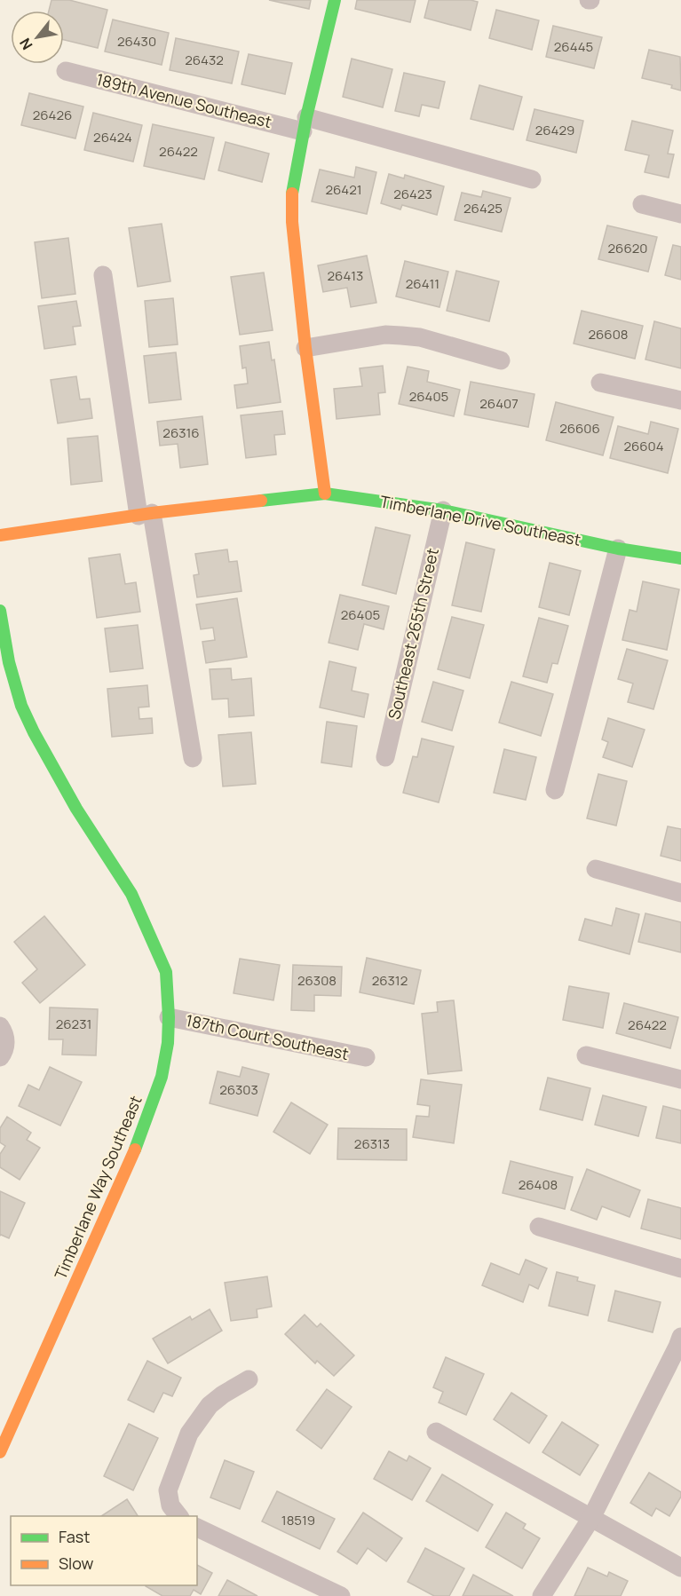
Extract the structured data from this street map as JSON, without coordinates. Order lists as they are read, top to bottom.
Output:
{
  "streets": {
    "street": [
      "189th Avenue Southeast",
      "Timberlane Drive Southeast",
      "Southeast 265th Street",
      "187th Court Southeast",
      "Timberlane Way Southeast"
    ]
  },
  "crossings": [
    ["Timberlane Drive Southeast", "Southeast 265th Street"],
    ["187th Court Southeast", "Timberlane Way Southeast"]
  ],
  "house_numbers": [
    "26430",
    "26445",
    "26432",
    "26426",
    "26429",
    "26424",
    "26422",
    "26421",
    "26423",
    "26425",
    "26620",
    "26413",
    "26411",
    "26608",
    "26405",
    "26407",
    "26606",
    "26316",
    "26604",
    "26405",
    "26308",
    "26312",
    "26231",
    "26422",
    "26303",
    "26313",
    "26408",
    "18519"
  ],
  "legend": ["Fast", "Slow"],
  "north": "bottom left"
}
